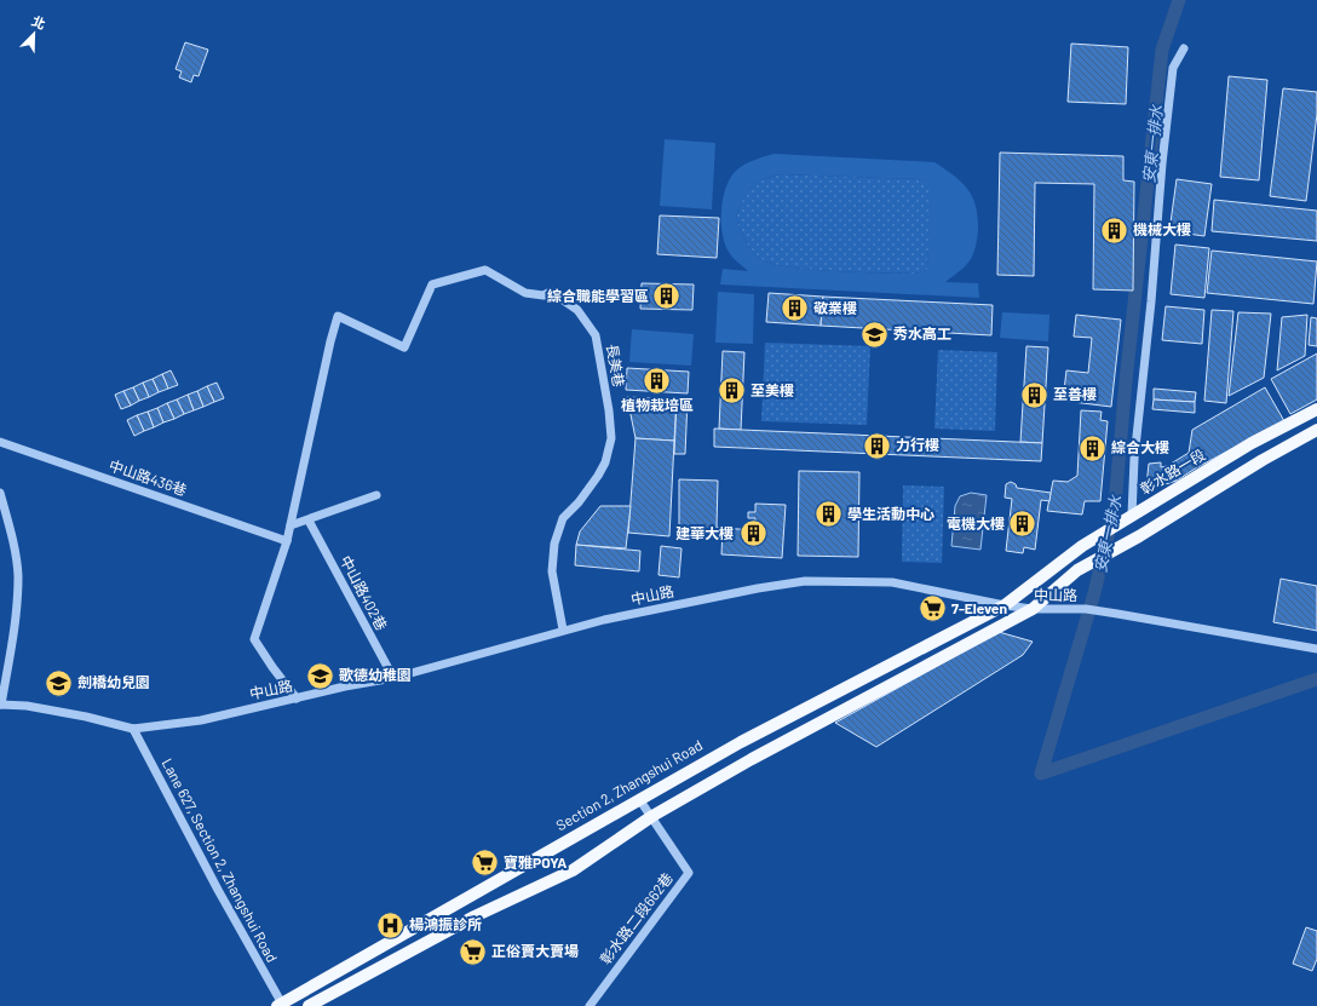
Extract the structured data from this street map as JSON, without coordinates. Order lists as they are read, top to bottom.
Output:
{
  "streets": {
    "main road": ["彰水路一段", "Section 2, Zhangshui Road"],
    "street": [
      "長美巷",
      "中山路436巷",
      "中山路402巷",
      "中山路",
      "Lane 627, Section 2, Zhangshui Road",
      "彰水路二段662巷"
    ]
  },
  "crossings": [
    ["長美巷", "中山路"],
    ["彰水路一段", "中山路"],
    ["彰水路一段", "Section 2, Zhangshui Road"],
    ["中山路402巷", "中山路"],
    ["中山路", "Section 2, Zhangshui Road"],
    ["中山路", "Lane 627, Section 2, Zhangshui Road"],
    ["Section 2, Zhangshui Road", "Lane 627, Section 2, Zhangshui Road"],
    ["Section 2, Zhangshui Road", "彰水路二段662巷"]
  ],
  "water": ["安東一排水"],
  "places": {
    "building": [
      "機械大樓",
      "綜合職能學習區",
      "敬業樓",
      "植物栽培區",
      "至美樓",
      "至善樓",
      "力行樓",
      "綜合大樓",
      "學生活動中心",
      "電機大樓",
      "建華大樓"
    ],
    "school or university": ["秀水高工", "歌德幼稚園", "劍橋幼兒園"],
    "supermarket": ["7-Eleven", "寶雅POYA", "正俗賣大賣場"],
    "hospital": ["楊鴻振診所"]
  },
  "north": "top right"
}
